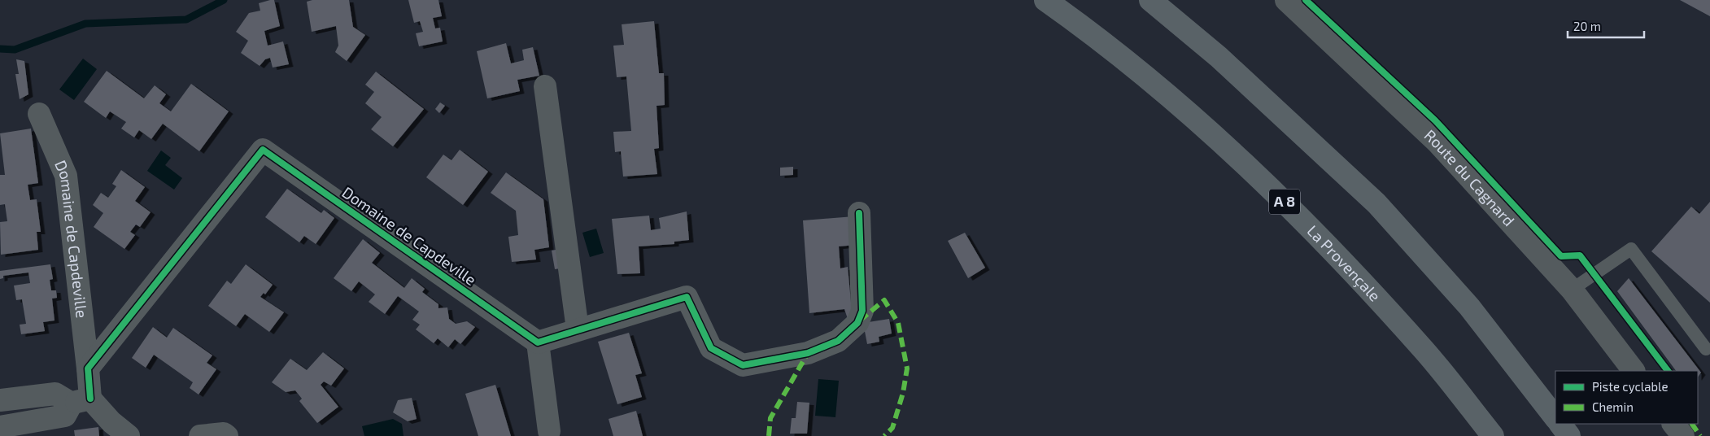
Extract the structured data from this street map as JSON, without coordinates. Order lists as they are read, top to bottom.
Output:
{
  "streets": {
    "highway": ["A 8", "La Provençale"],
    "street": ["Route du Cagnard", "Domaine de Capdeville"]
  },
  "legend": ["Piste cyclable", "Chemin"],
  "scale_bar": "20 m"
}
